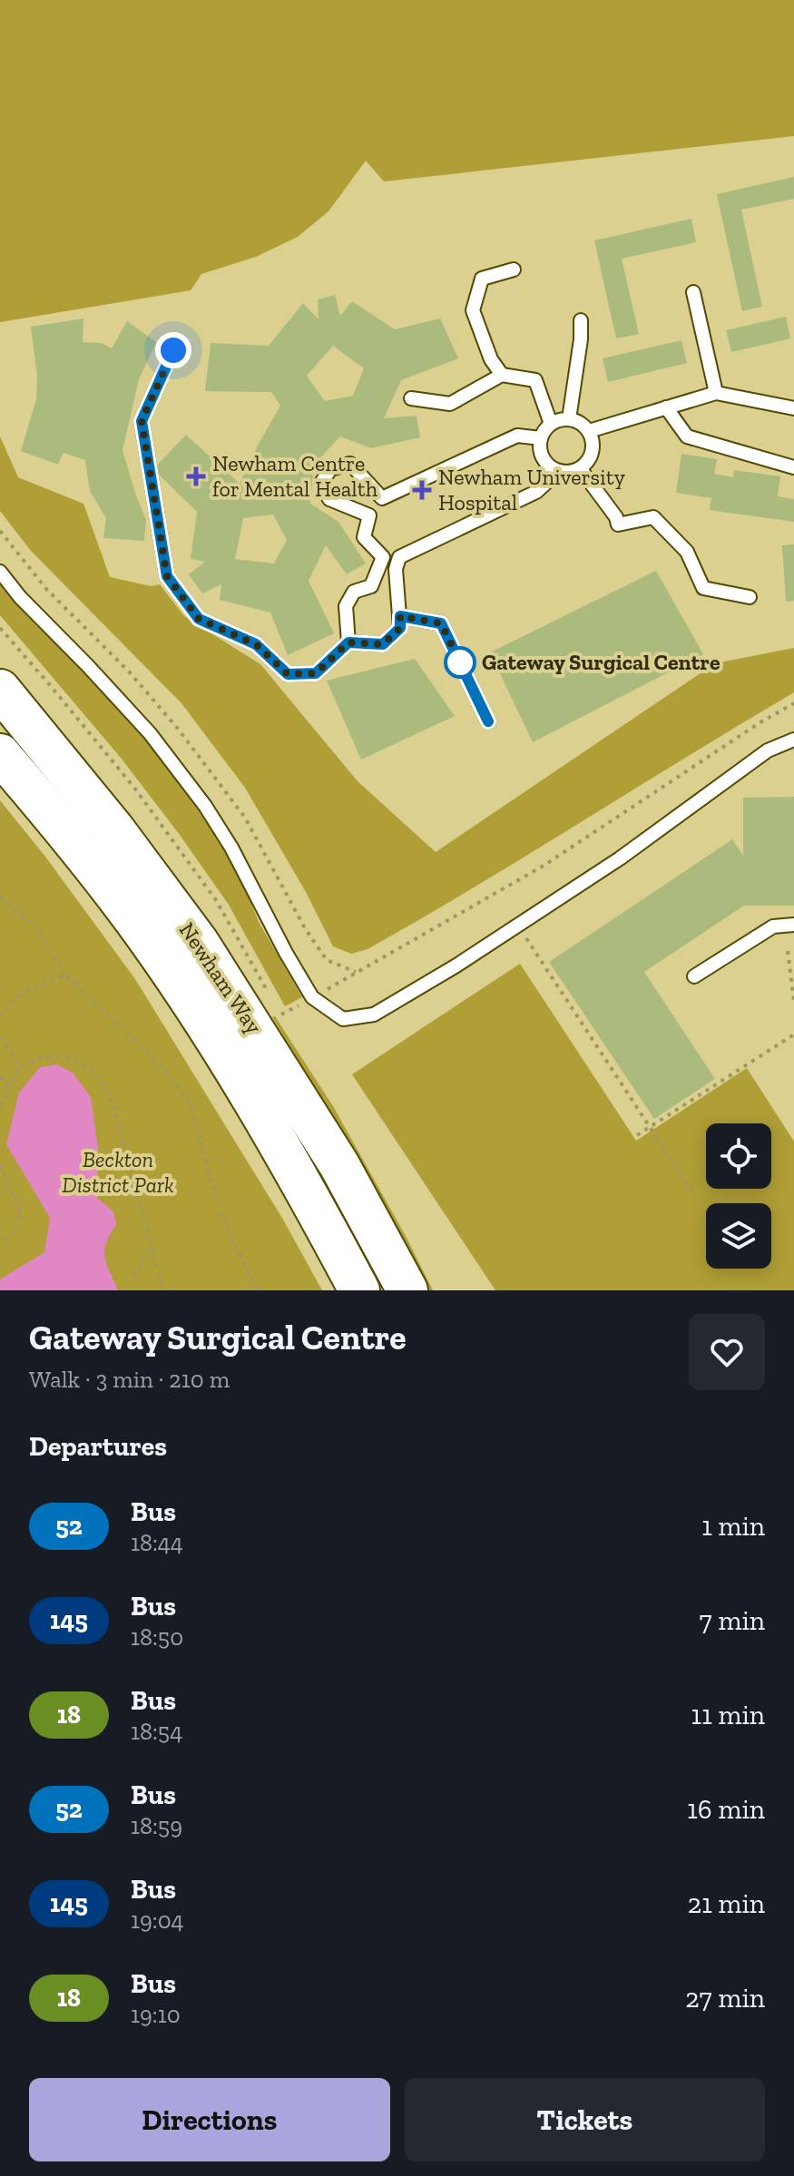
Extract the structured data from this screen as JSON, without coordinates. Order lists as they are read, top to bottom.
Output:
{
  "streets": {
    "highway": ["Newham Way"]
  },
  "parks": ["Beckton District Park"],
  "places": {
    "health": ["Newham Centre for Mental Health", "Newham University Hospital"],
    "other": ["Gateway Surgical Centre"]
  },
  "lines": ["bus line 52"],
  "page": {
    "heading": [
      ["Gateway Surgical Centre", "Walk · 3 min · 210 m"],
      "Departures"
    ],
    "list": [
      {
        "mark": "52",
        "name": "Bus",
        "note": "18:44",
        "value": "1 min"
      },
      {
        "mark": "145",
        "name": "Bus",
        "note": "18:50",
        "value": "7 min"
      },
      {
        "mark": "18",
        "name": "Bus",
        "note": "18:54",
        "value": "11 min"
      },
      {
        "mark": "52",
        "name": "Bus",
        "note": "18:59",
        "value": "16 min"
      },
      {
        "mark": "145",
        "name": "Bus",
        "note": "19:04",
        "value": "21 min"
      },
      {
        "mark": "18",
        "name": "Bus",
        "note": "19:10",
        "value": "27 min"
      }
    ],
    "buttons": ["Directions", "Tickets"]
  }
}
